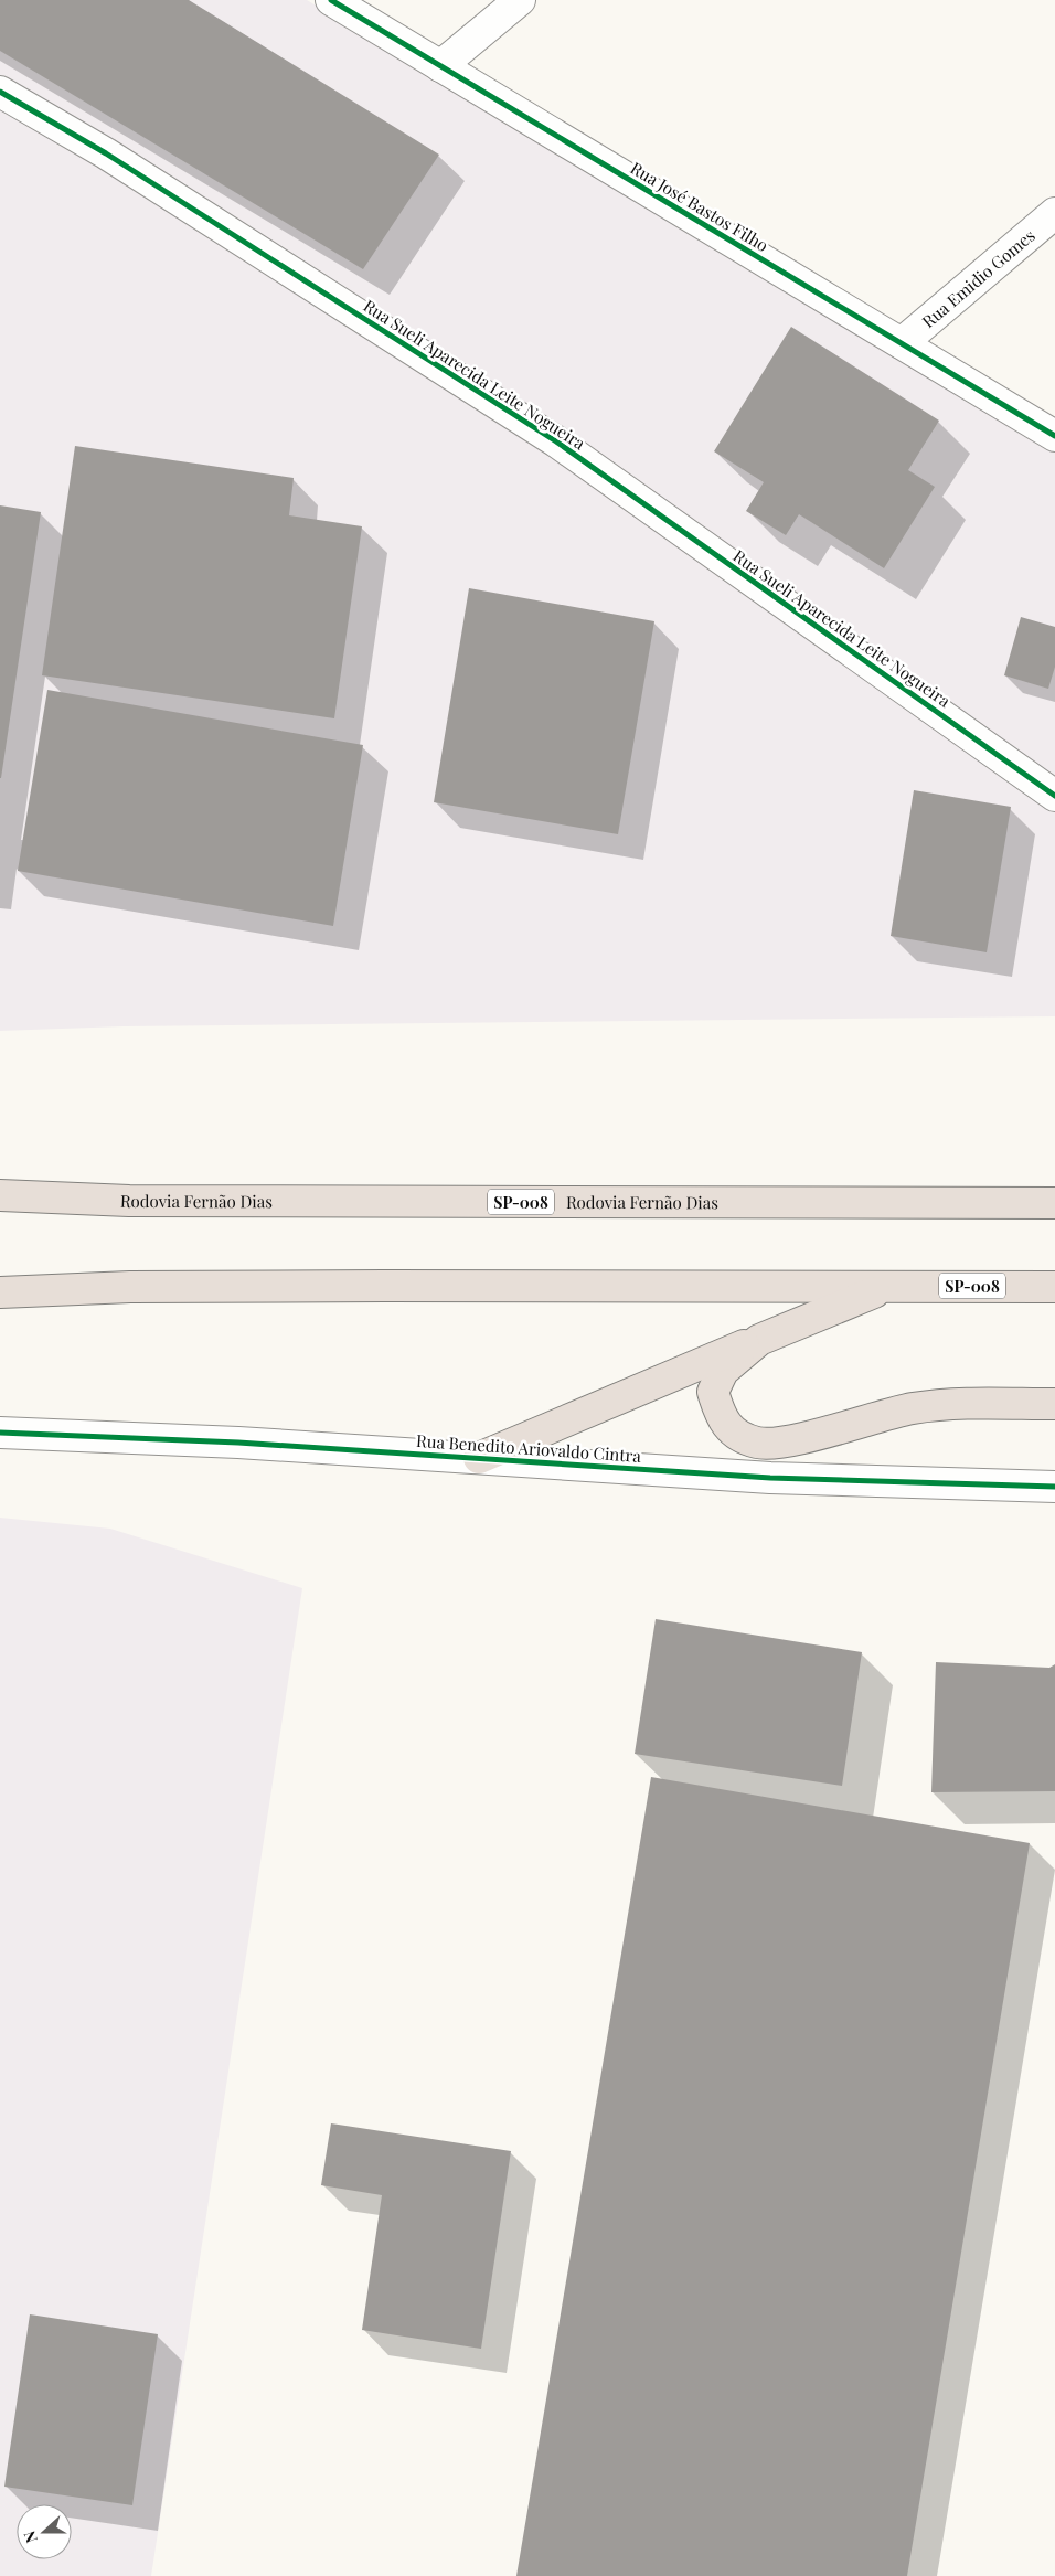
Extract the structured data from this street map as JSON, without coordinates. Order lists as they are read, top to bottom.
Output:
{
  "streets": {
    "highway": ["Rodovia Fernão Dias", "SP-008"],
    "street": [
      "Rua José Bastos Filho",
      "Rua Emidio Gomes",
      "Rua Sueli Aparecida Leite Nogueira",
      "Rua Benedito Ariovaldo Cintra"
    ]
  },
  "crossings": [
    ["Rua José Bastos Filho", "Rua Emidio Gomes"]
  ],
  "north": "left"
}
